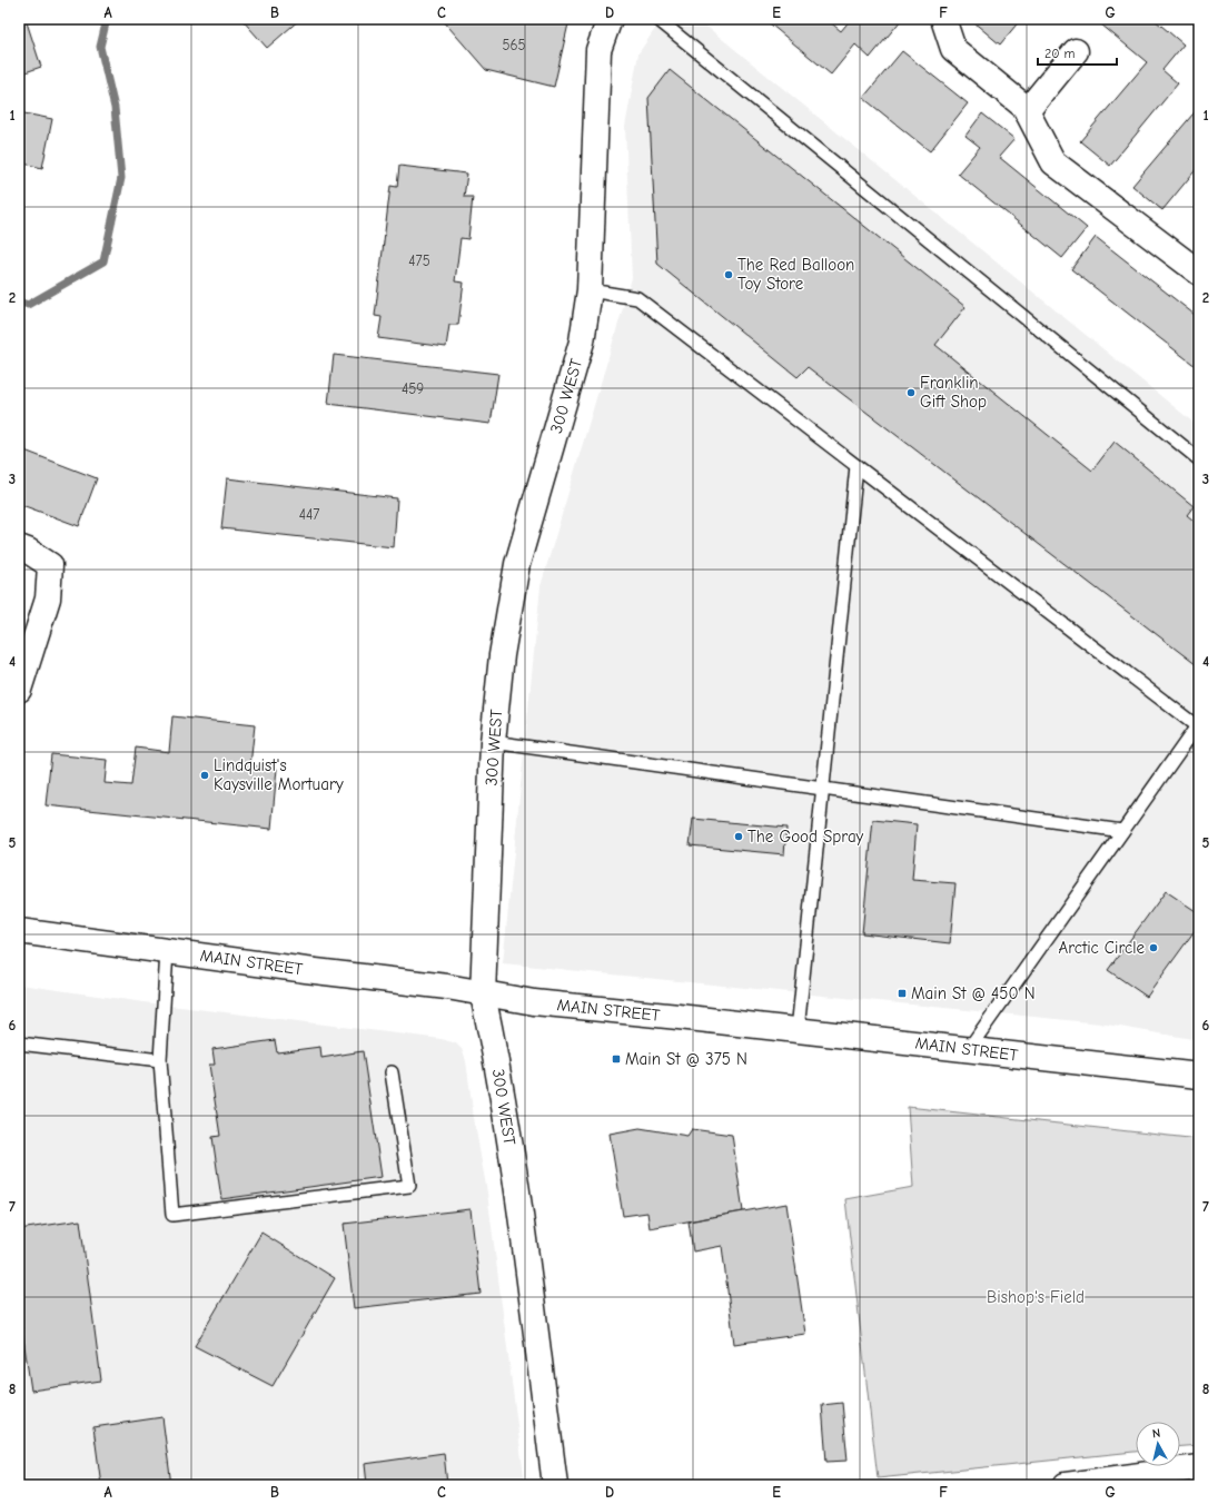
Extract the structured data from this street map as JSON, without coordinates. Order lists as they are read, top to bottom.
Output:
{
  "streets": {
    "street": ["300 WEST", "MAIN STREET"]
  },
  "crossings": [
    ["300 WEST", "MAIN STREET"]
  ],
  "parks": ["Bishop's Field"],
  "places": {
    "other": [
      "The Red Balloon Toy Store",
      "Franklin Gift Shop",
      "Lindquist's Kaysville Mortuary",
      "The Good Spray",
      "Arctic Circle"
    ],
    "transit": ["Main St @ 450 N", "Main St @ 375 N"]
  },
  "house_numbers": [
    "565",
    "475",
    "459",
    "447"
  ],
  "scale_bar": "20 m",
  "north": "top",
  "grid": {
    "columns": [
      "A",
      "B",
      "C",
      "D",
      "E",
      "F",
      "G"
    ],
    "rows": [
      "1",
      "2",
      "3",
      "4",
      "5",
      "6",
      "7",
      "8"
    ]
  }
}
